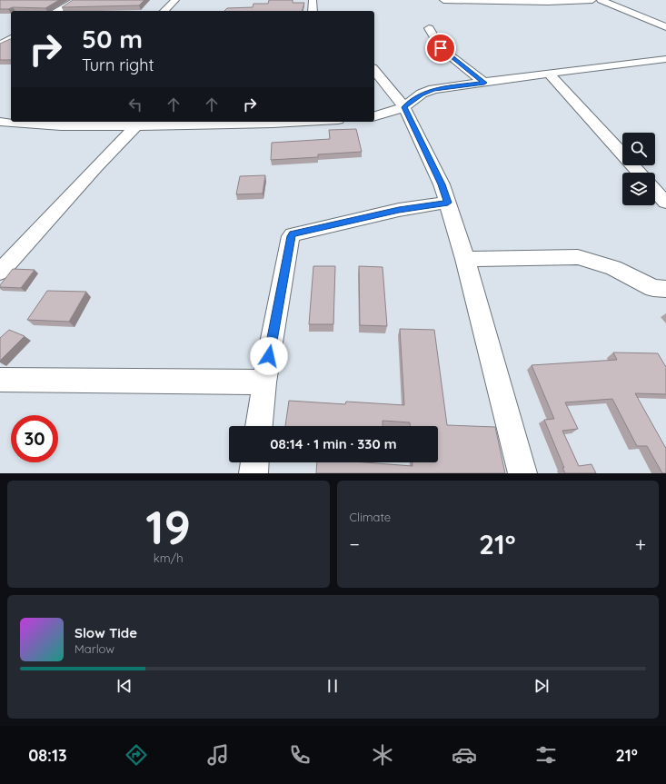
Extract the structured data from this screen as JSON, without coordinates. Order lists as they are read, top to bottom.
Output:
{
  "page": {
    "turn": ["50 m", "Turn right"],
    "limit": "30",
    "trip": "08:14 · 1 min · 330 m",
    "tile": [
      ["19", "km/h"],
      "Climate"
    ],
    "heat": ["−", "21°", "+"],
    "song": ["Slow Tide", "Marlow"],
    "tabs": ["08:13", "21°"]
  }
}
